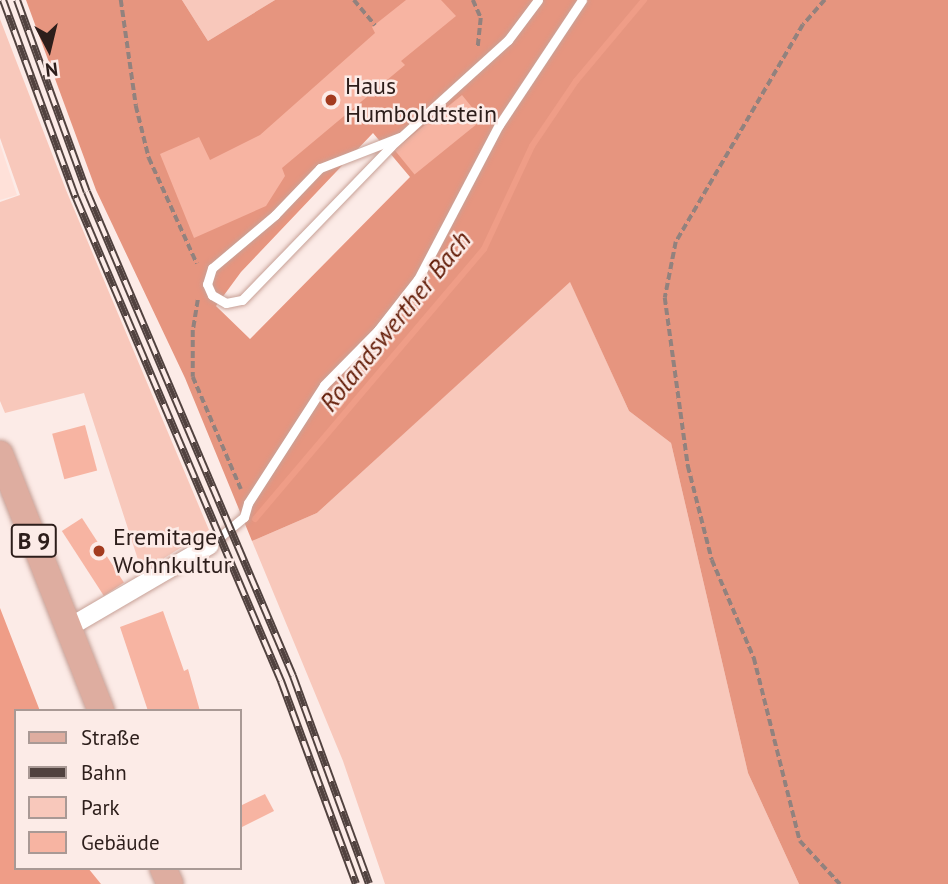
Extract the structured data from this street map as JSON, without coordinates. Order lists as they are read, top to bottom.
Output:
{
  "streets": {
    "main road": ["B 9"]
  },
  "water": ["Rolandswerther Bach"],
  "places": ["Haus Humboldtstein", "Eremitage Wohnkultur"],
  "legend": [
    "Straße",
    "Bahn",
    "Park",
    "Gebäude"
  ],
  "north": "bottom"
}
